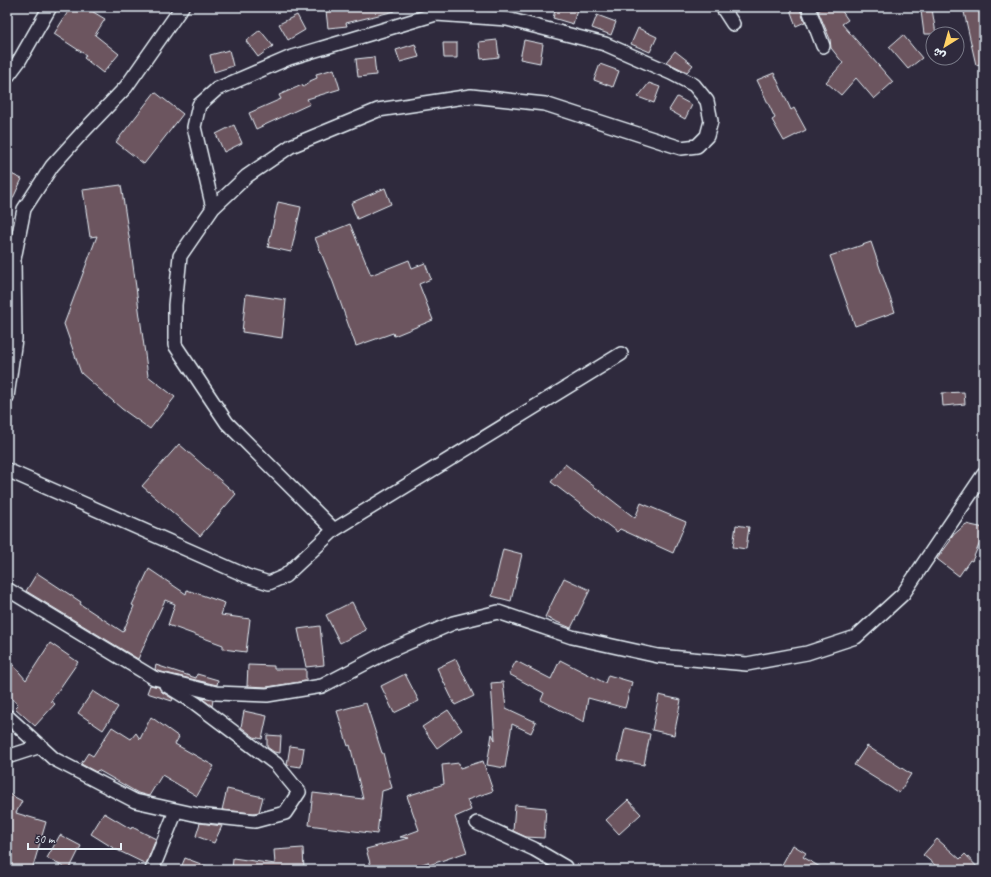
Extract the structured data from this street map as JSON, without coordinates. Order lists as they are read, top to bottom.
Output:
{
  "scale_bar": "50 m",
  "north": "bottom left"
}
